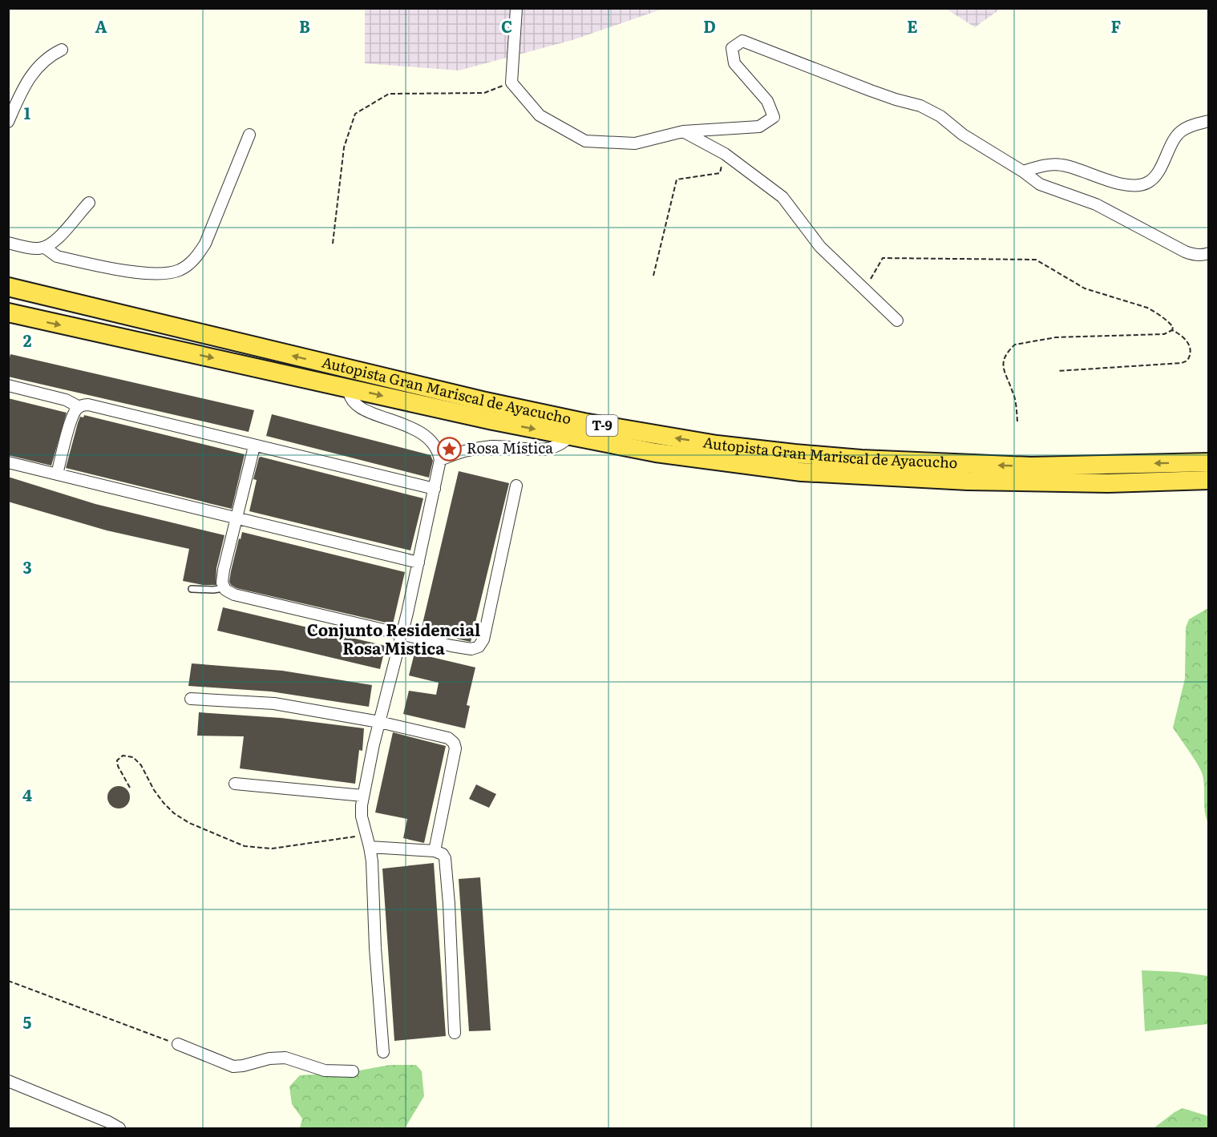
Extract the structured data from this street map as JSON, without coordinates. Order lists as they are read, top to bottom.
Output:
{
  "streets": {
    "highway": ["Autopista Gran Mariscal de Ayacucho", "T-9"]
  },
  "districts": ["Conjunto Residencial Rosa Mistica"],
  "places": {
    "place": ["Rosa Mística"]
  },
  "grid": {
    "columns": [
      "A",
      "B",
      "C",
      "D",
      "E",
      "F"
    ],
    "rows": [
      "1",
      "2",
      "3",
      "4",
      "5"
    ]
  }
}
